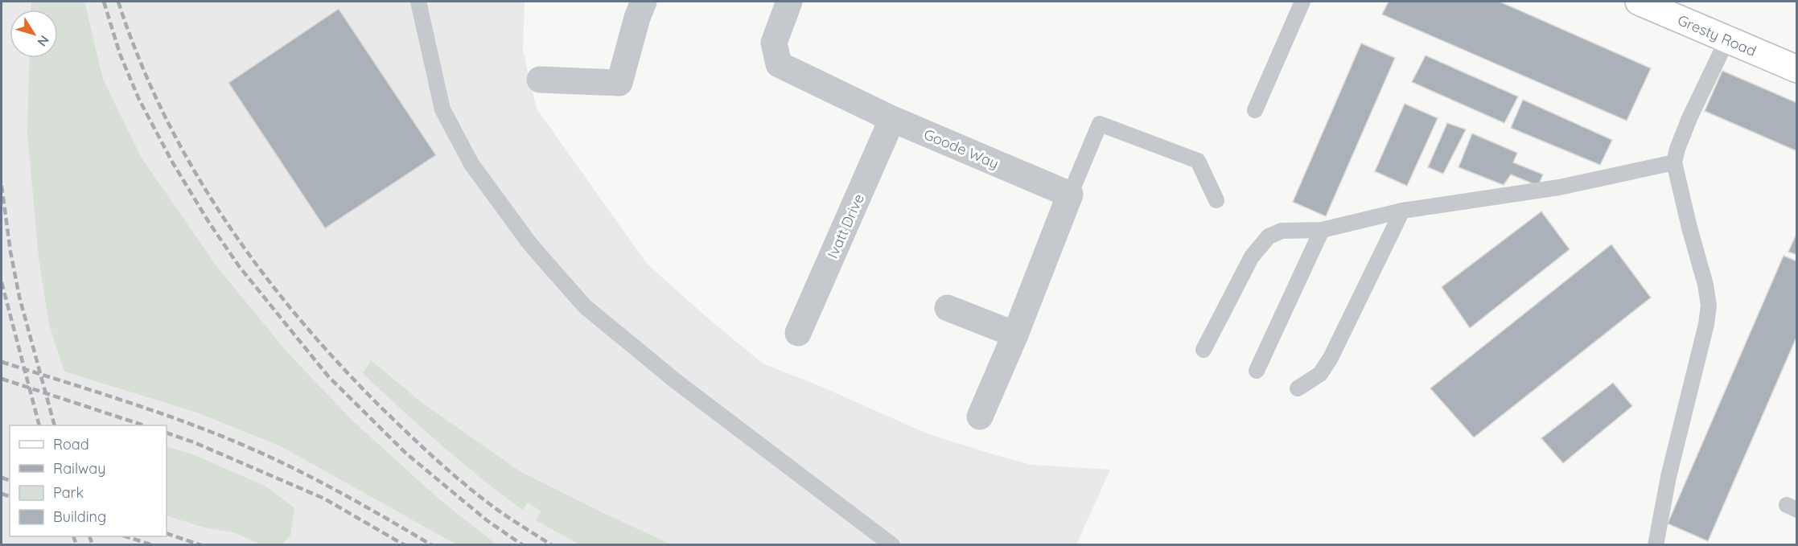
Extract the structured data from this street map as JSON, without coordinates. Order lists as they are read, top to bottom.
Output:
{
  "streets": {
    "main road": ["Gresty Road"],
    "street": ["Goode Way", "Ivatt Drive"]
  },
  "crossings": [
    ["Goode Way", "Ivatt Drive"]
  ],
  "legend": [
    "Road",
    "Railway",
    "Park",
    "Building"
  ],
  "north": "bottom right"
}
